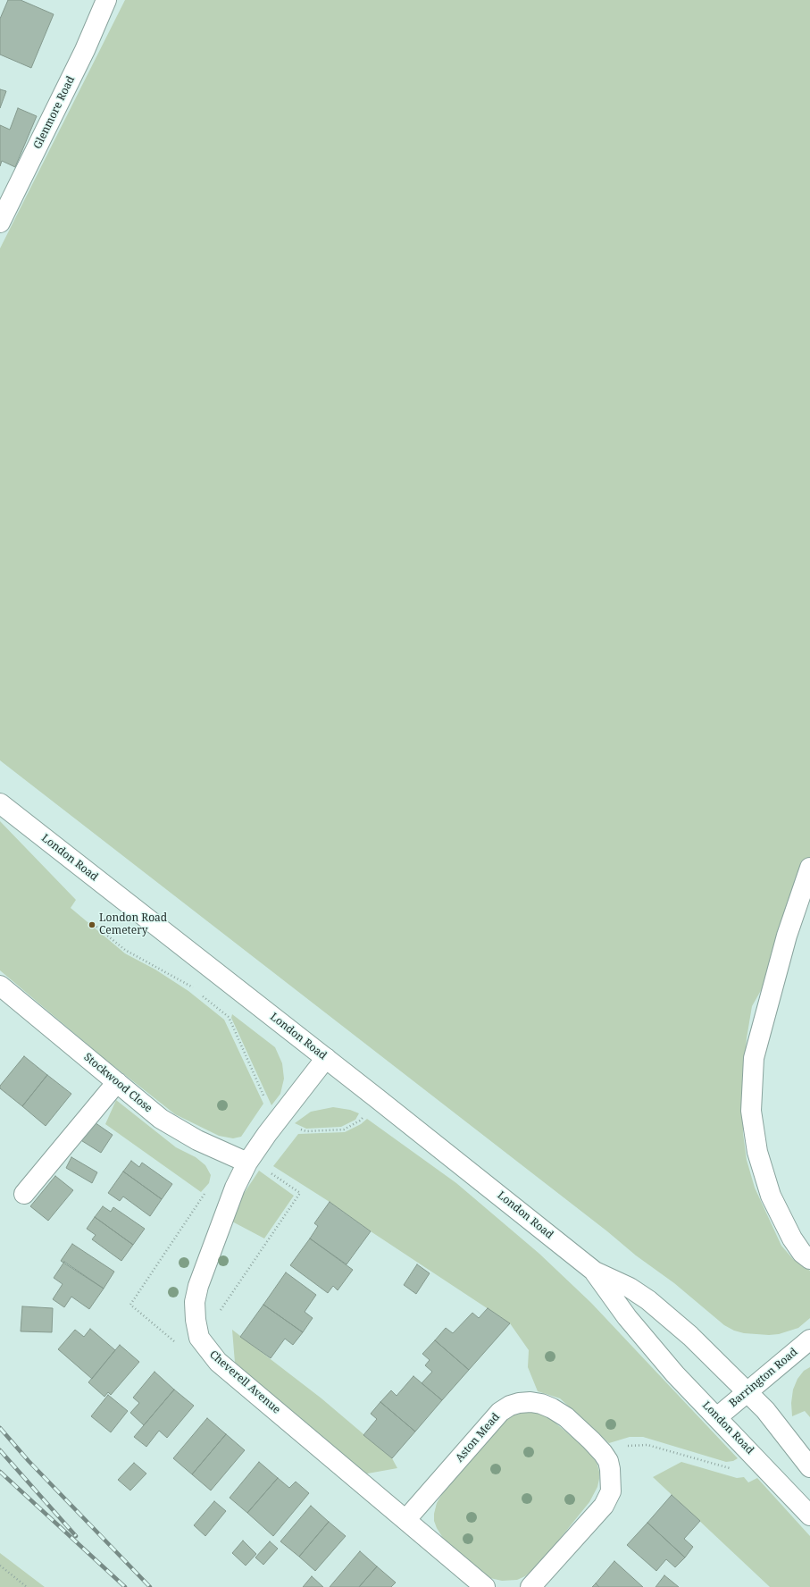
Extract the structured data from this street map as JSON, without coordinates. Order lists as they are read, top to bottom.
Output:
{
  "streets": {
    "main road": [
      "Glenmore Road",
      "London Road",
      "Stockwood Close",
      "Barrington Road",
      "Cheverell Avenue",
      "Aston Mead"
    ]
  },
  "crossings": [
    ["London Road", "Barrington Road"],
    ["London Road", "Cheverell Avenue"],
    ["Stockwood Close", "Cheverell Avenue"],
    ["Cheverell Avenue", "Aston Mead"]
  ],
  "places": ["London Road Cemetery"]
}
